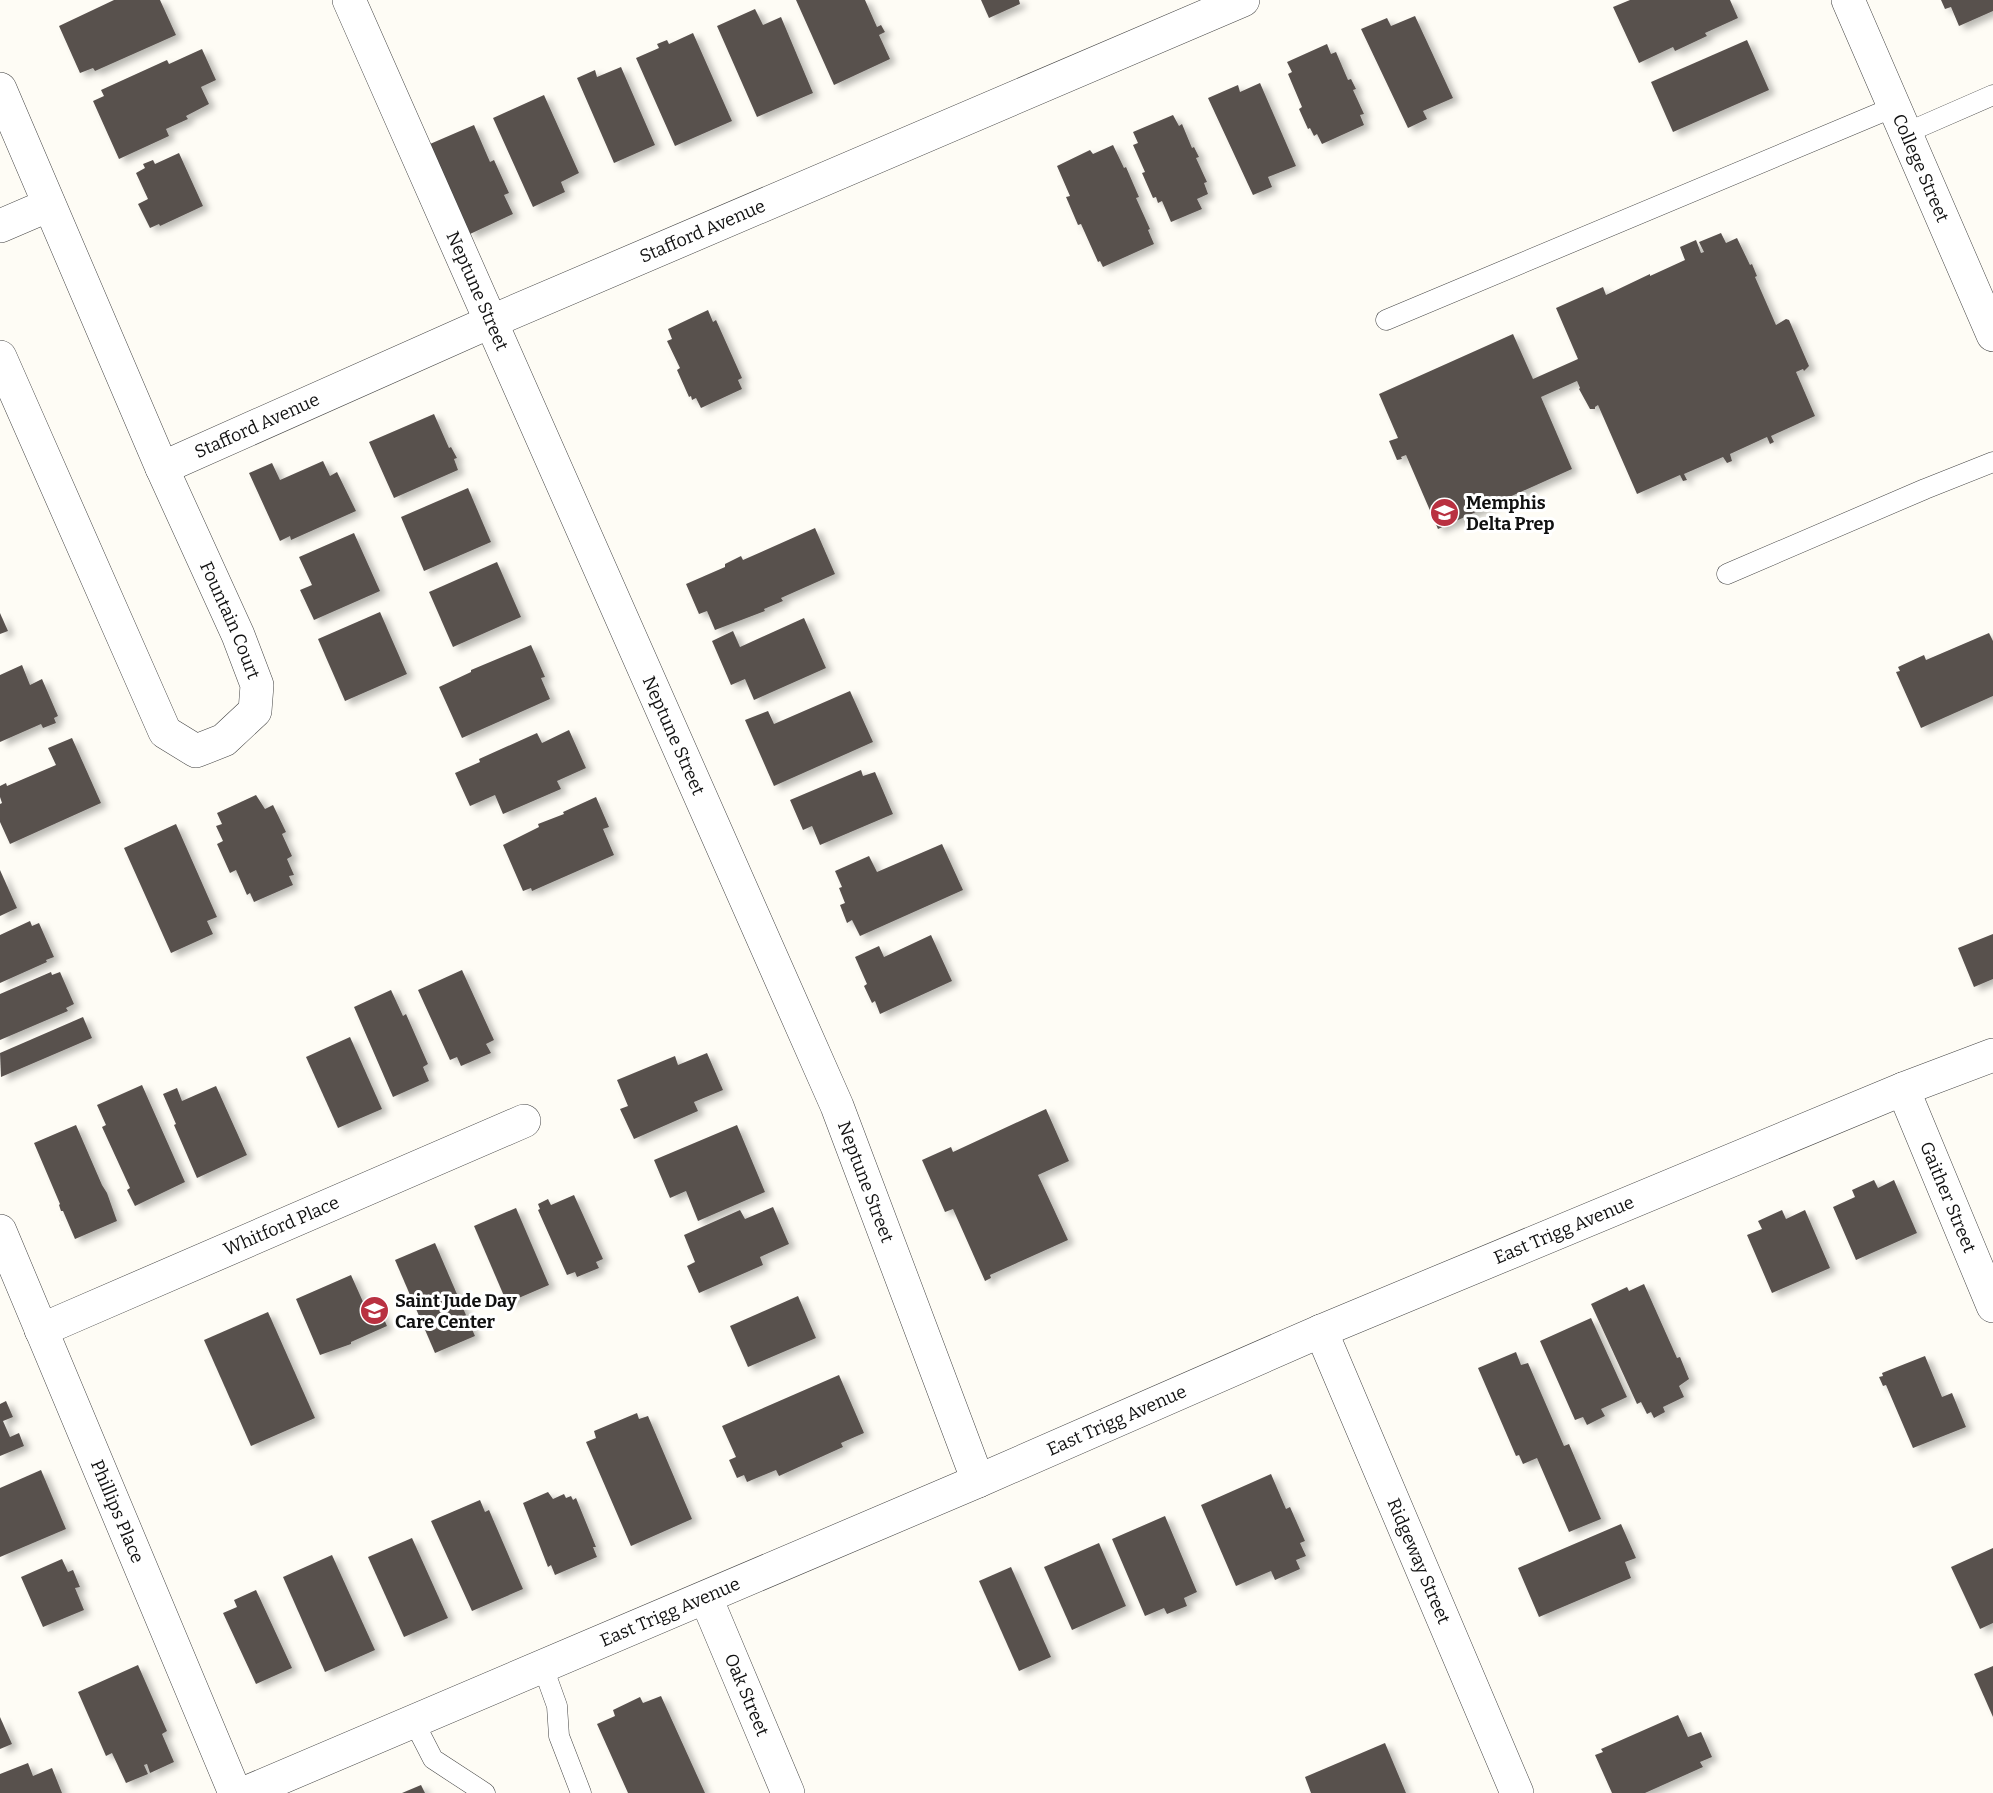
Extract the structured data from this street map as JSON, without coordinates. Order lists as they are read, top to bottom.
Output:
{
  "streets": {
    "street": [
      "College Street",
      "Stafford Avenue",
      "Neptune Street",
      "Fountain Court",
      "Gaither Street",
      "Whitford Place",
      "East Trigg Avenue",
      "Phillips Place",
      "Ridgeway Street",
      "Oak Street"
    ]
  },
  "crossings": [
    ["Stafford Avenue", "Neptune Street"],
    ["Stafford Avenue", "Fountain Court"],
    ["Neptune Street", "East Trigg Avenue"],
    ["Gaither Street", "East Trigg Avenue"],
    ["Whitford Place", "Phillips Place"],
    ["East Trigg Avenue", "Ridgeway Street"],
    ["East Trigg Avenue", "Oak Street"]
  ],
  "places": {
    "school or university": ["Memphis Delta Prep", "Saint Jude Day Care Center"]
  }
}
